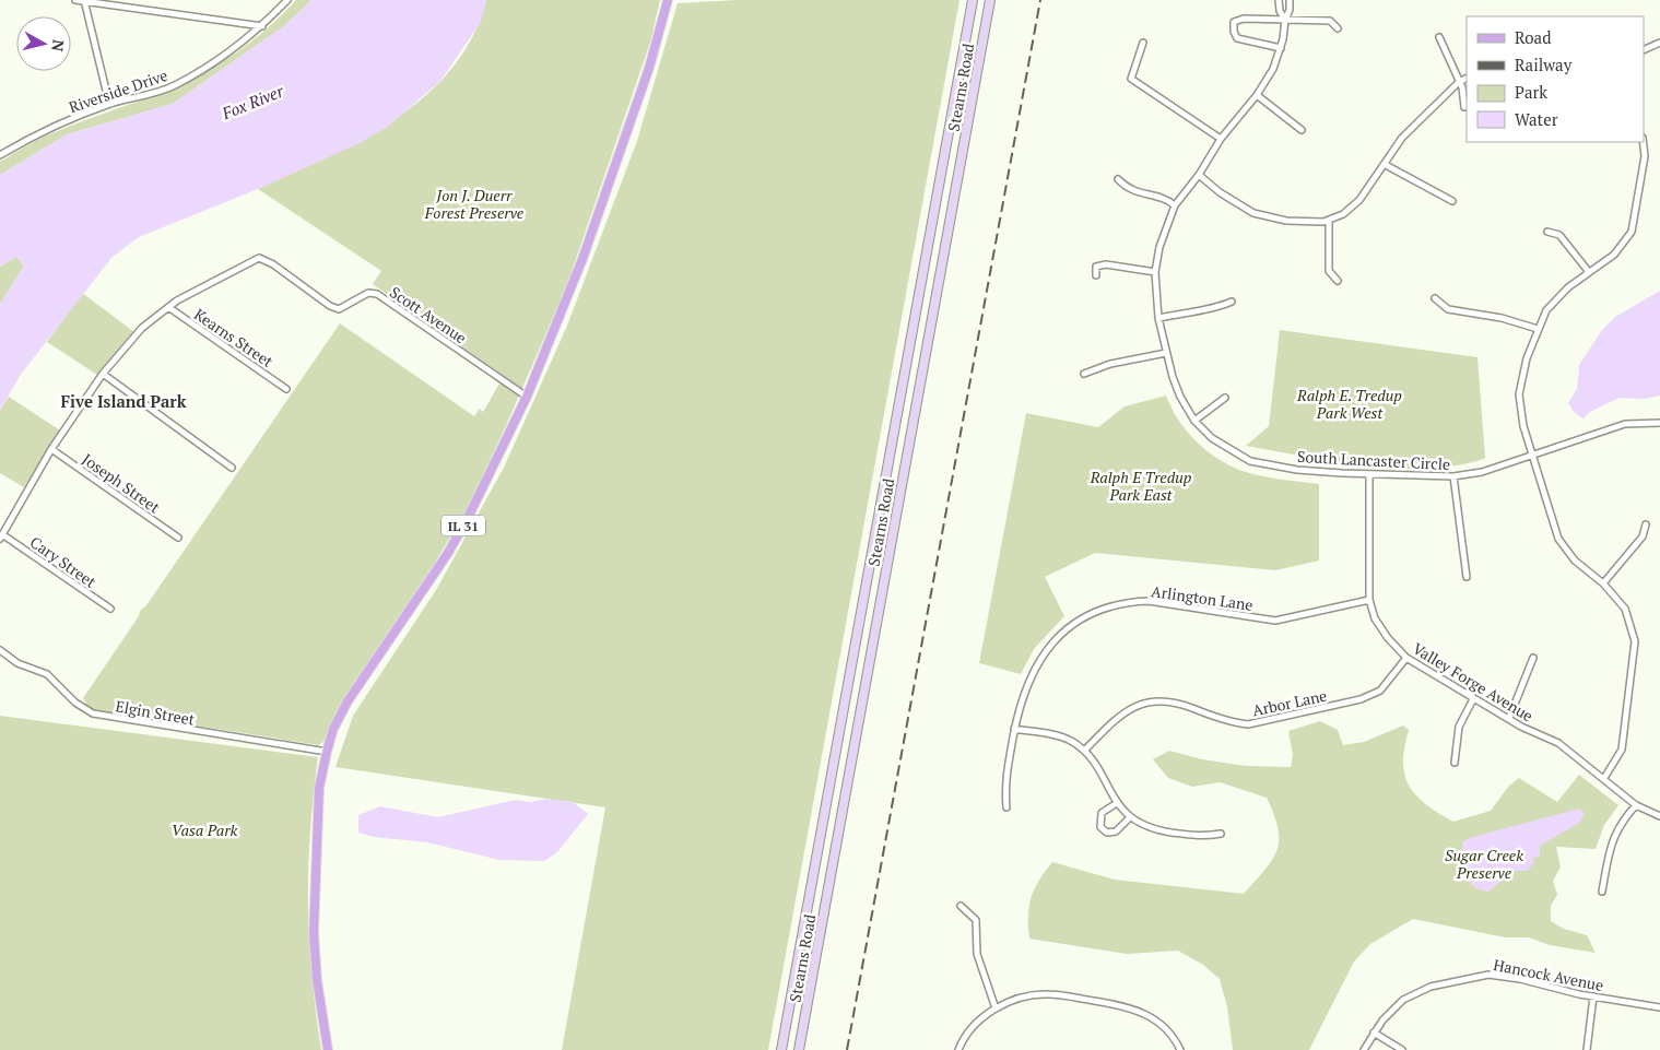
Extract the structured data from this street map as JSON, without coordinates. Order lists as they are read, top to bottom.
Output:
{
  "streets": {
    "main road": ["Stearns Road", "IL 31"],
    "street": [
      "Riverside Drive",
      "Scott Avenue",
      "Kearns Street",
      "South Lancaster Circle",
      "Joseph Street",
      "Cary Street",
      "Arlington Lane",
      "Valley Forge Avenue",
      "Arbor Lane",
      "Elgin Street",
      "Hancock Avenue"
    ]
  },
  "crossings": [
    ["Scott Avenue", "Kearns Street"],
    ["Scott Avenue", "IL 31"],
    ["South Lancaster Circle", "Valley Forge Avenue"],
    ["IL 31", "Elgin Street"],
    ["Arlington Lane", "Valley Forge Avenue"],
    ["Valley Forge Avenue", "Arbor Lane"]
  ],
  "districts": ["Five Island Park"],
  "water": ["Fox River"],
  "parks": [
    "Jon J. Duerr Forest Preserve",
    "Ralph E. Tredup Park West",
    "Ralph E Tredup Park East",
    "Vasa Park",
    "Sugar Creek Preserve"
  ],
  "legend": [
    "Road",
    "Railway",
    "Park",
    "Water"
  ],
  "north": "right"
}
